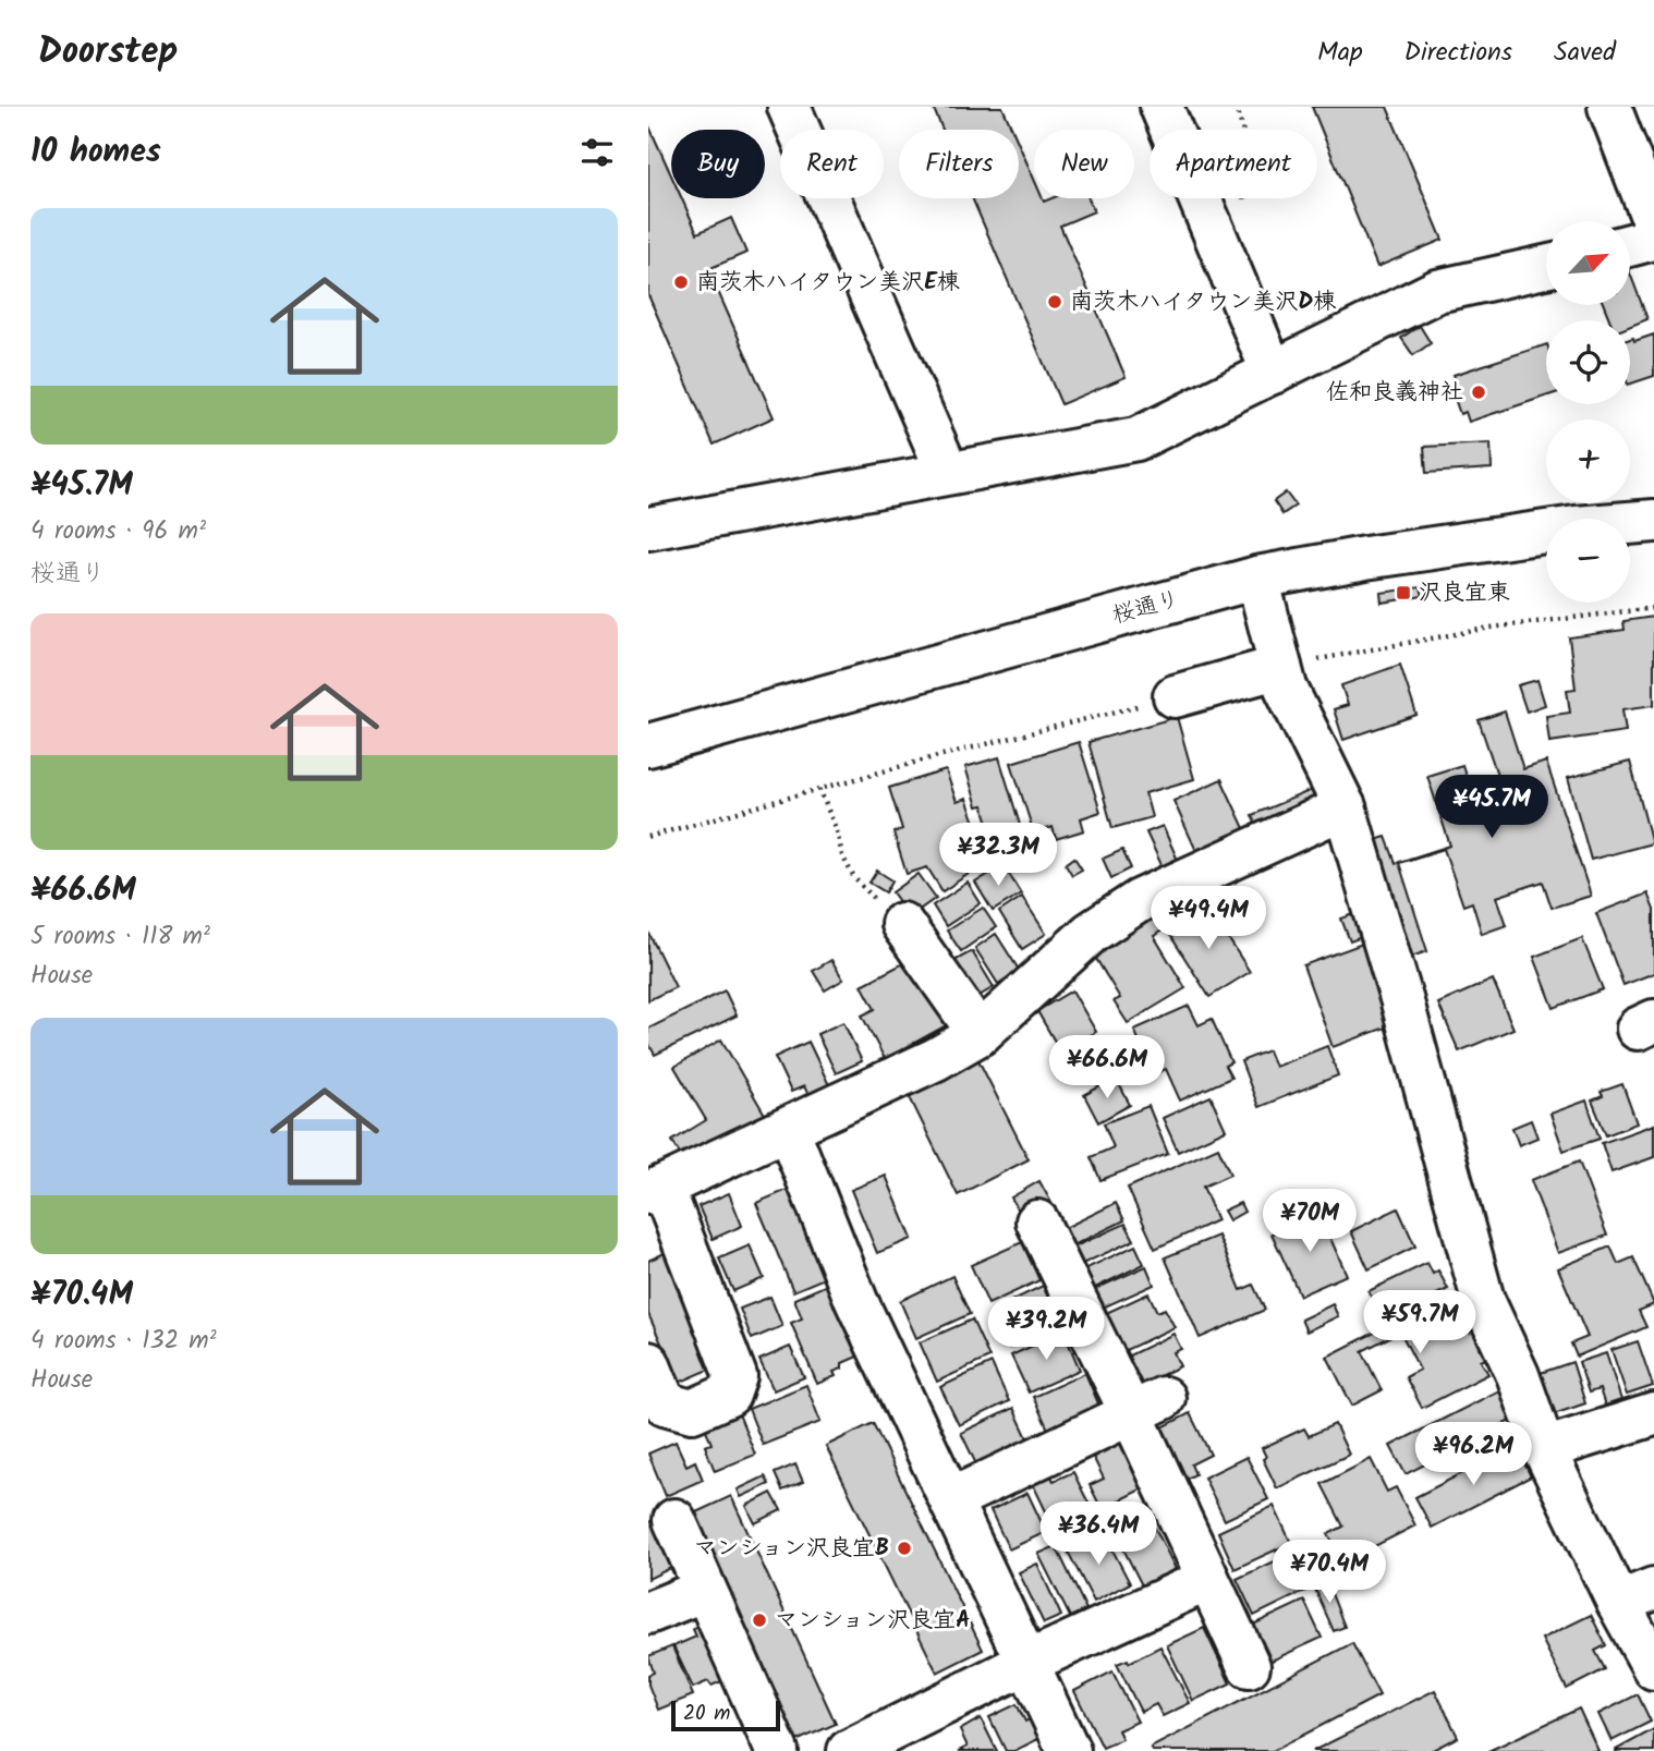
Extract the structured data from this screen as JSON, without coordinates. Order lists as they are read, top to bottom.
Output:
{
  "streets": {
    "street": ["桜通り"]
  },
  "places": {
    "other": [
      "南茨木ハイタウン美沢E棟",
      "南茨木ハイタウン美沢D棟",
      "佐和良義神社",
      "マンション沢良宜B",
      "マンション沢良宜A"
    ],
    "transit": ["沢良宜東"]
  },
  "scale_bar": "20 m",
  "north": "top right",
  "page": {
    "header": "Doorstep",
    "nav": ["Map", "Directions", "Saved"],
    "heading": "10 homes",
    "chip": [
      "Buy",
      "Rent",
      "Filters",
      "New",
      "Apartment"
    ],
    "list": [
      {
        "name": "¥45.7M",
        "note": "4 rooms · 96 m² · 桜通り"
      },
      {
        "name": "¥66.6M",
        "note": "5 rooms · 118 m² · House"
      },
      {
        "name": "¥70.4M",
        "note": "4 rooms · 132 m² · House"
      }
    ],
    "map_buttons": ["+", "−"],
    "price": [
      "¥45.7M",
      "¥32.3M",
      "¥49.4M",
      "¥66.6M",
      "¥70M",
      "¥59.7M",
      "¥39.2M",
      "¥96.2M",
      "¥36.4M",
      "¥70.4M"
    ],
    "scale": "20 m"
  }
}
